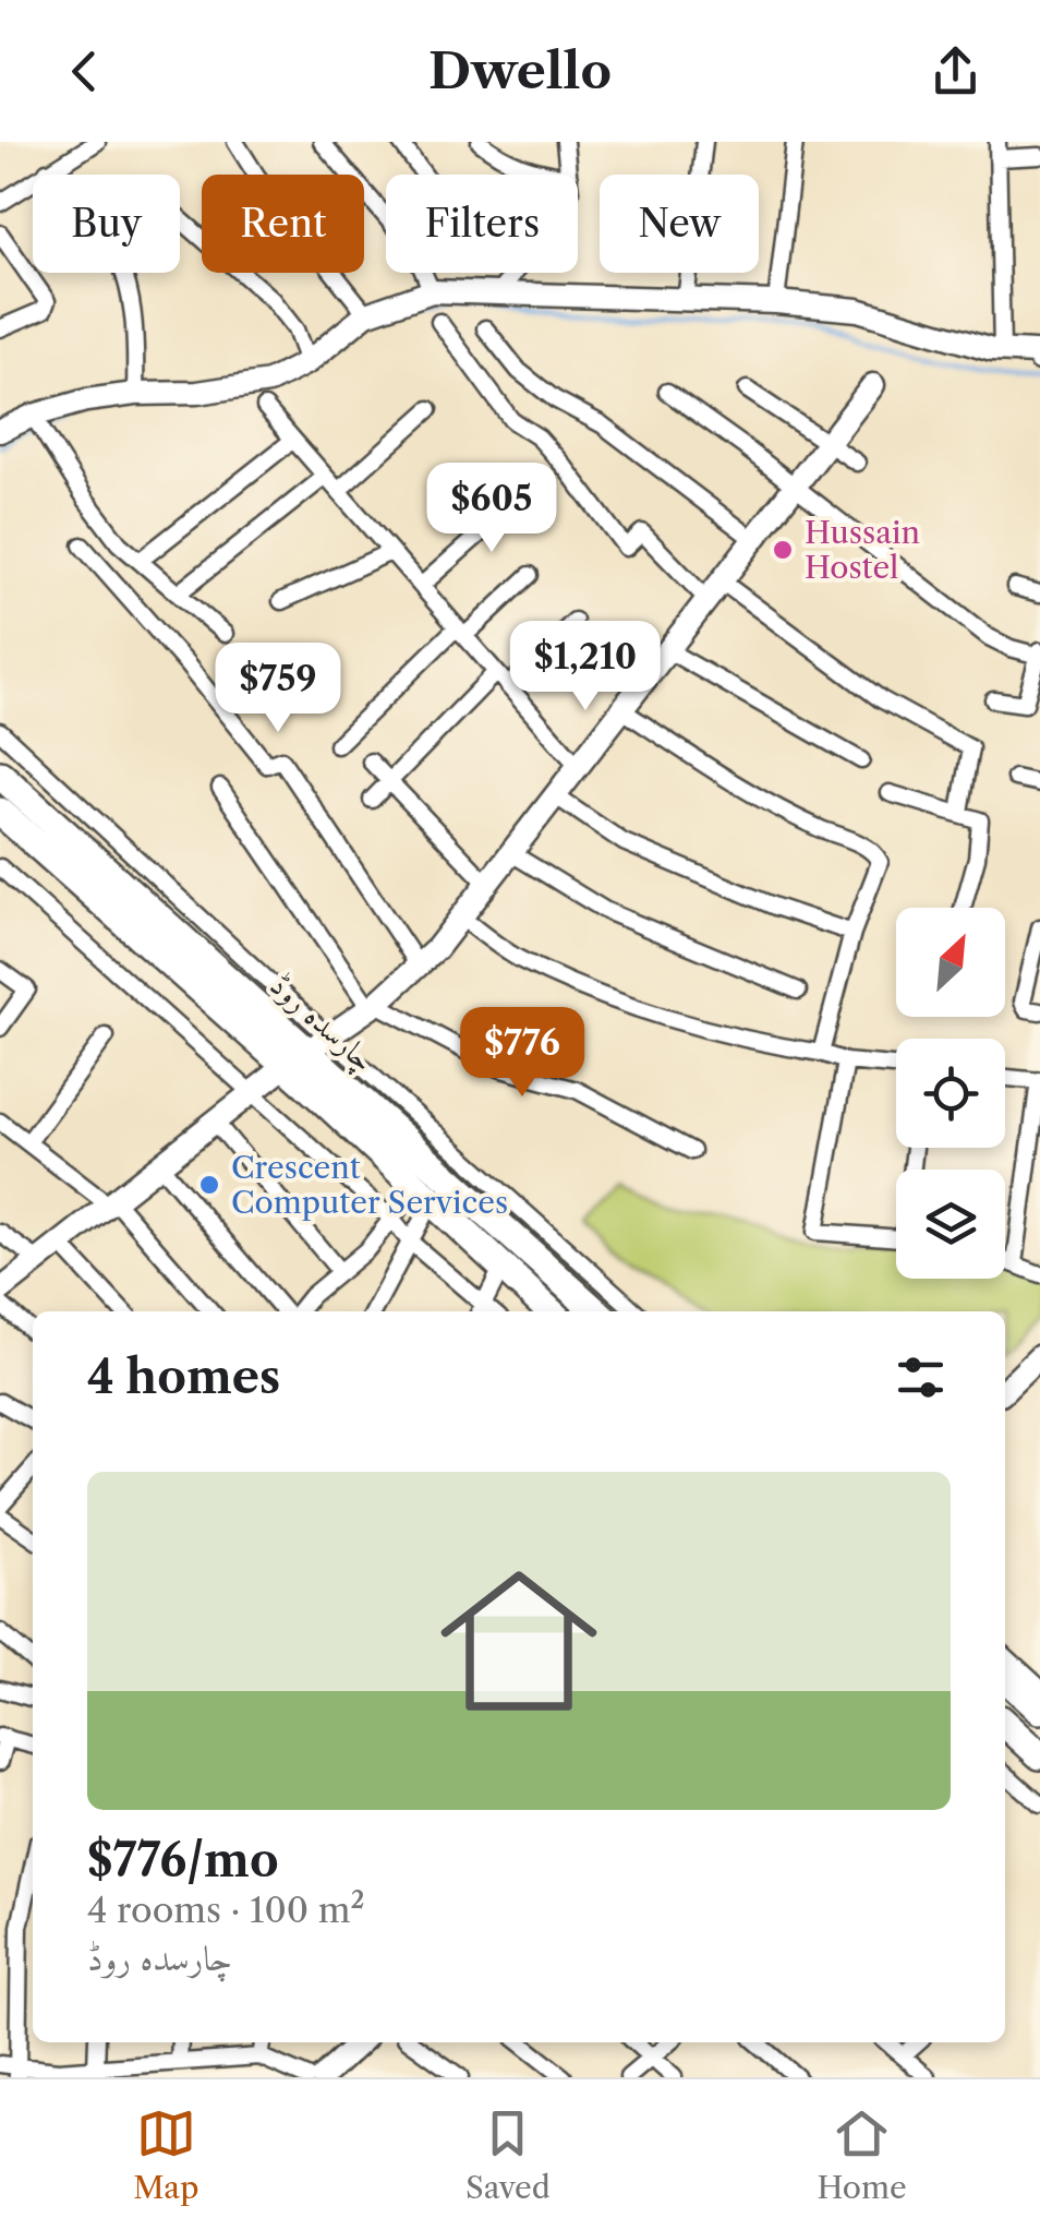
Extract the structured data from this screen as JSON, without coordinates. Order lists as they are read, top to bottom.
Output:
{
  "streets": {
    "highway": ["چارسدہ روڈ"]
  },
  "places": ["Hussain Hostel", "Crescent Computer Services"],
  "north": "top right",
  "page": {
    "header": "Dwello",
    "chip": [
      "Buy",
      "Rent",
      "Filters",
      "New"
    ],
    "price": [
      "$605",
      "$1,210",
      "$759",
      "$776"
    ],
    "heading": "4 homes",
    "list": [
      {
        "name": "$776/mo",
        "note": "4 rooms · 100 m² · چارسدہ روڈ"
      }
    ],
    "tabs": ["Map", "Saved", "Home"]
  }
}
